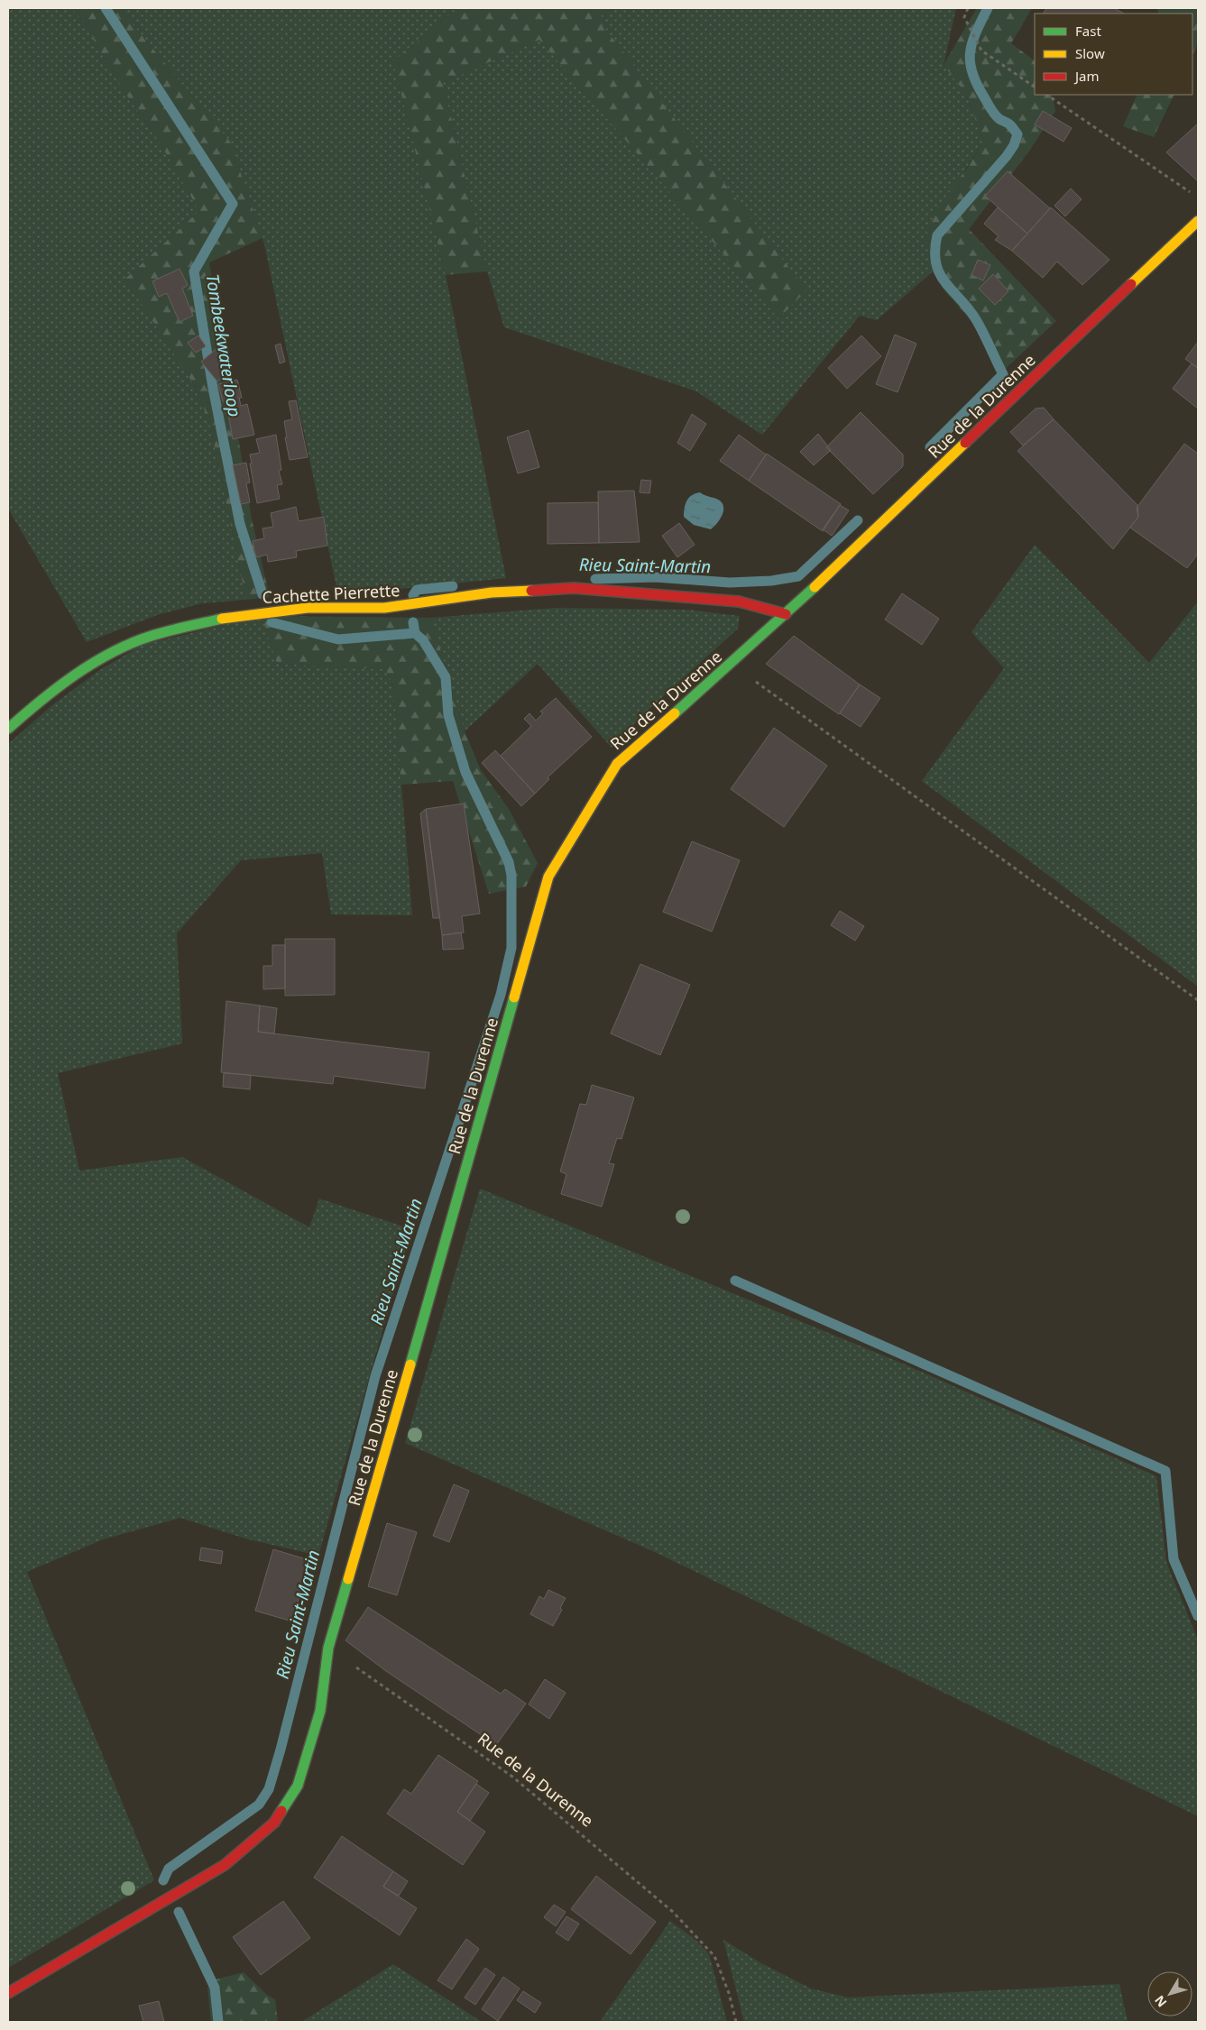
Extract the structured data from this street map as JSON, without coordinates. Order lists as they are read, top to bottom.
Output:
{
  "streets": {
    "street": ["Rue de la Durenne", "Cachette Pierrette"]
  },
  "crossings": [
    ["Rue de la Durenne", "Cachette Pierrette"]
  ],
  "water": ["Tombeekwaterloop", "Rieu Saint-Martin"],
  "legend": ["Fast", "Slow", "Jam"],
  "north": "bottom left"
}
